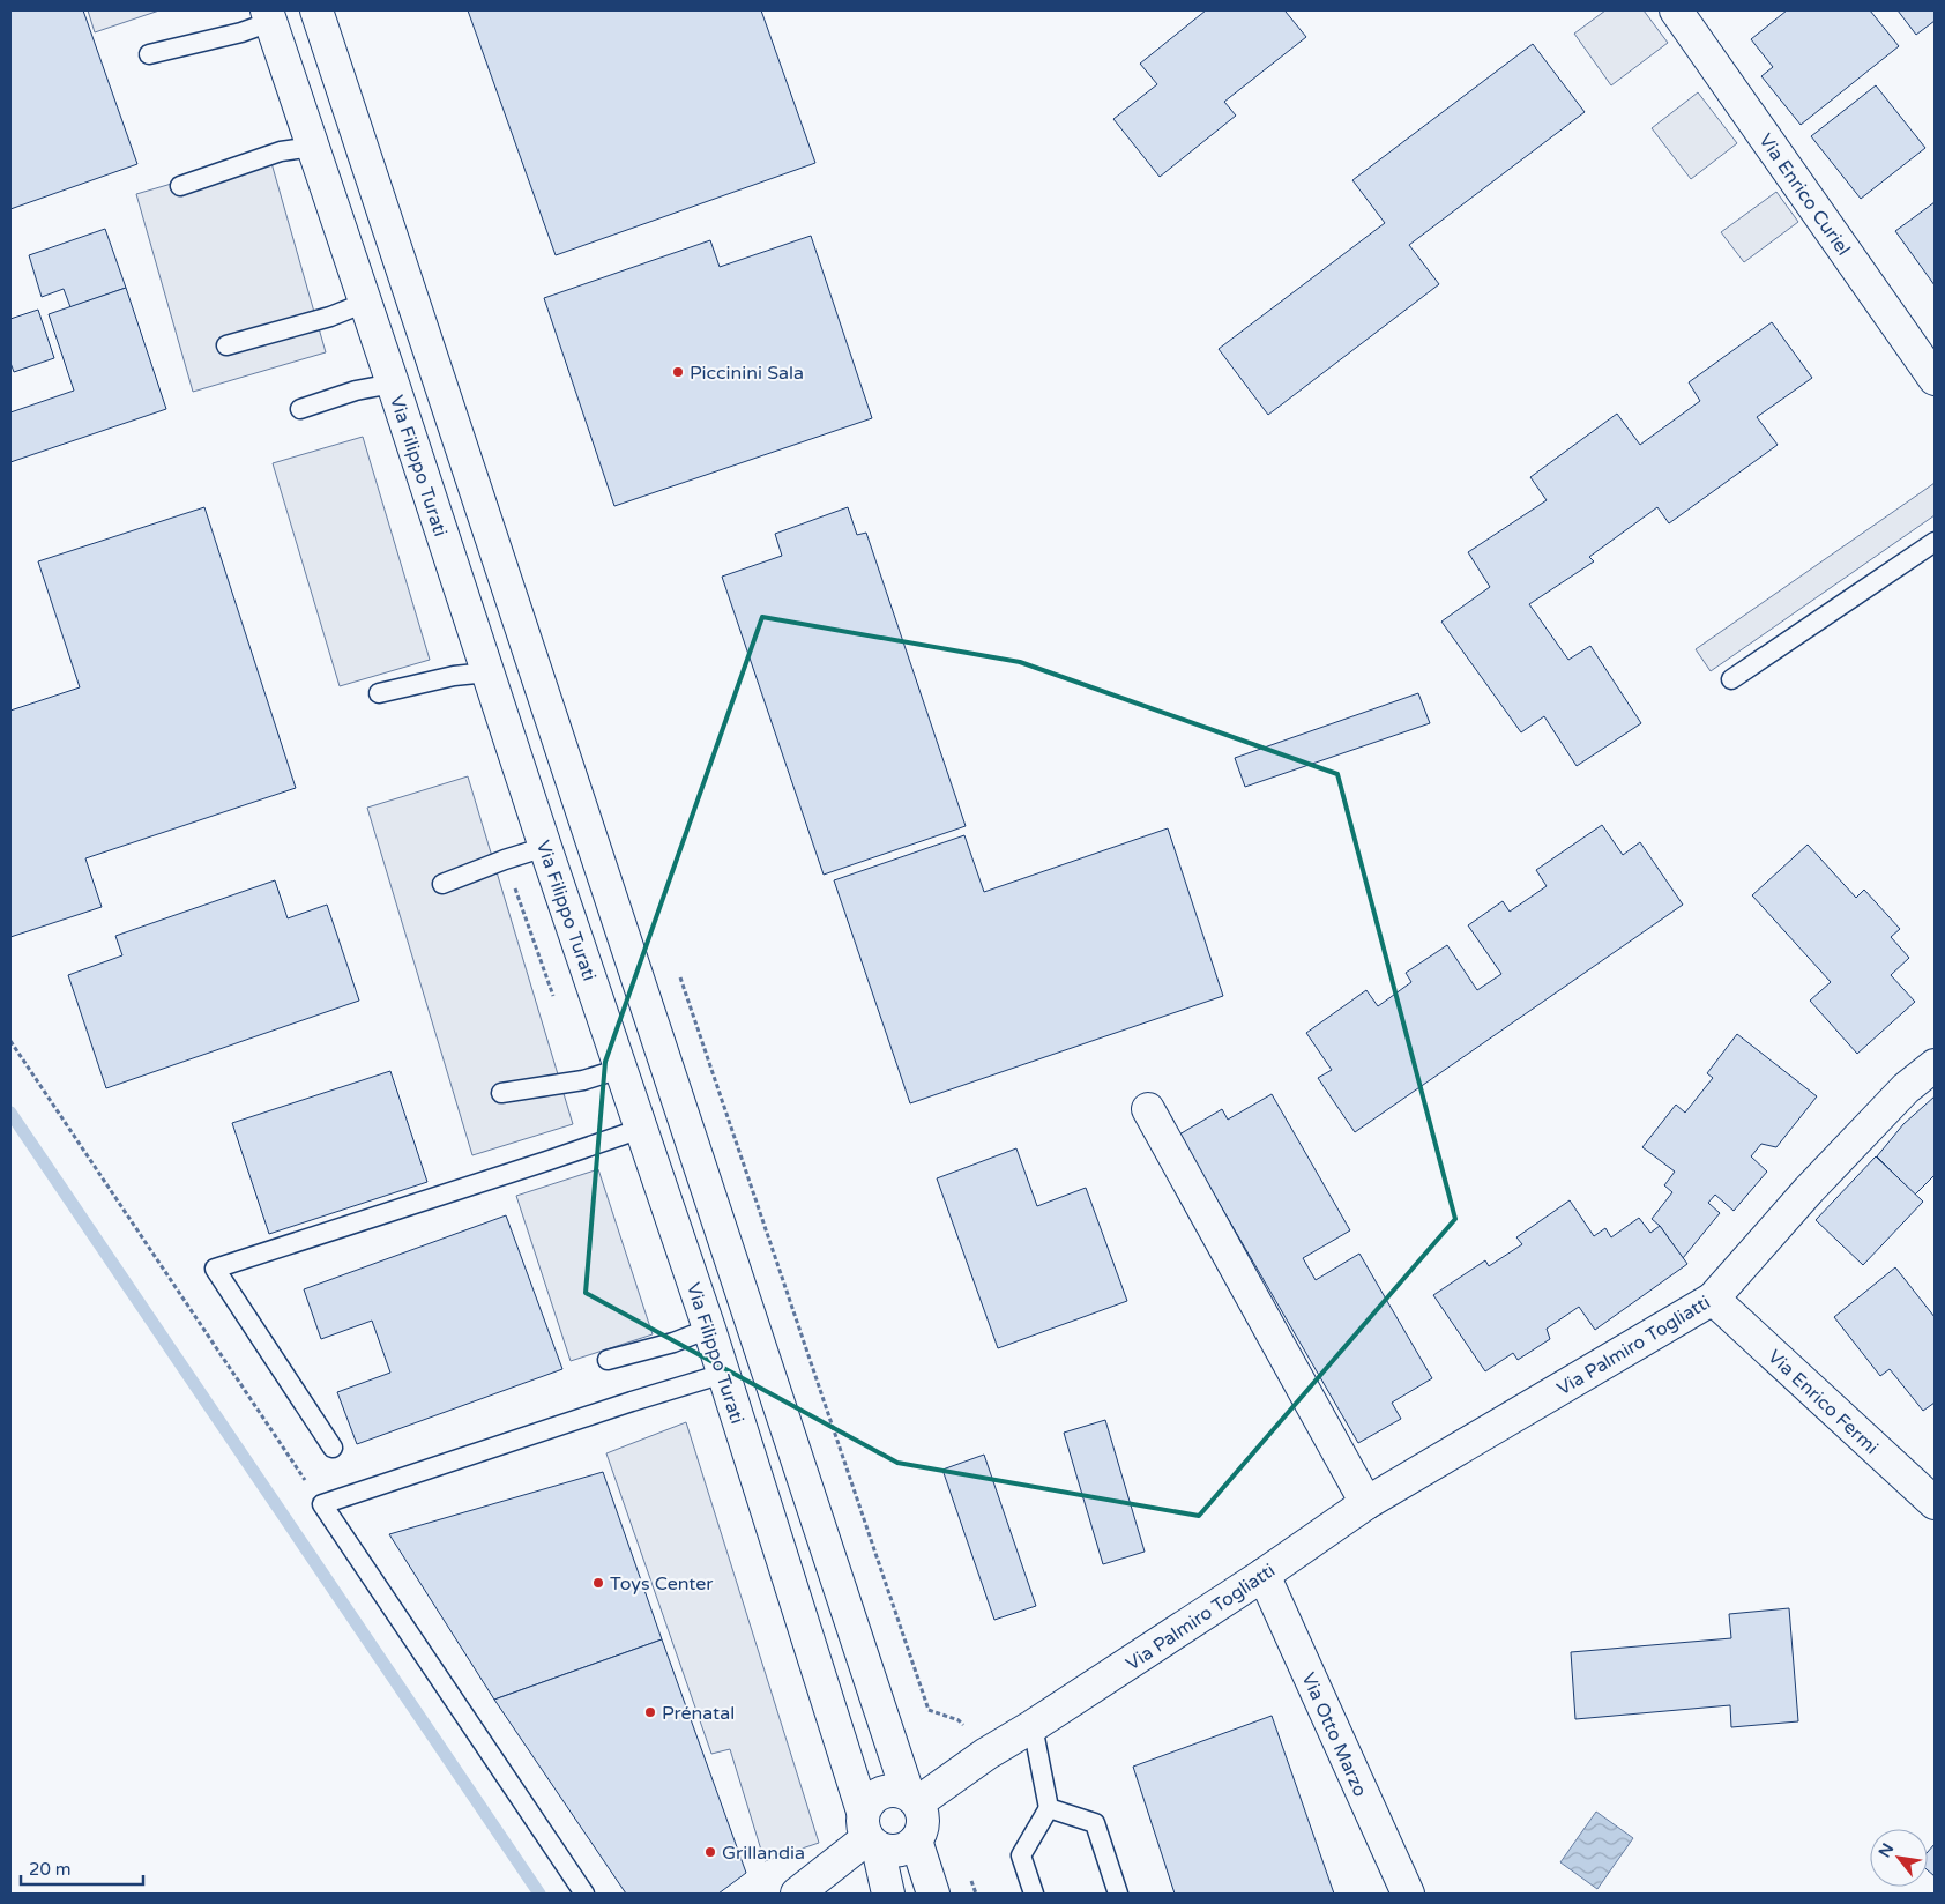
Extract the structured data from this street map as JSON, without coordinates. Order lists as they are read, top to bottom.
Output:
{
  "streets": {
    "main road": [
      "Via Enrico Curiel",
      "Via Filippo Turati",
      "Via Palmiro Togliatti",
      "Via Enrico Fermi",
      "Via Otto Marzo"
    ]
  },
  "crossings": [
    ["Via Filippo Turati", "Via Palmiro Togliatti"],
    ["Via Palmiro Togliatti", "Via Enrico Fermi"],
    ["Via Palmiro Togliatti", "Via Otto Marzo"]
  ],
  "places": [
    "Piccinini Sala",
    "Toys Center",
    "Prénatal",
    "Grillandia"
  ],
  "scale_bar": "20 m",
  "north": "top left"
}
